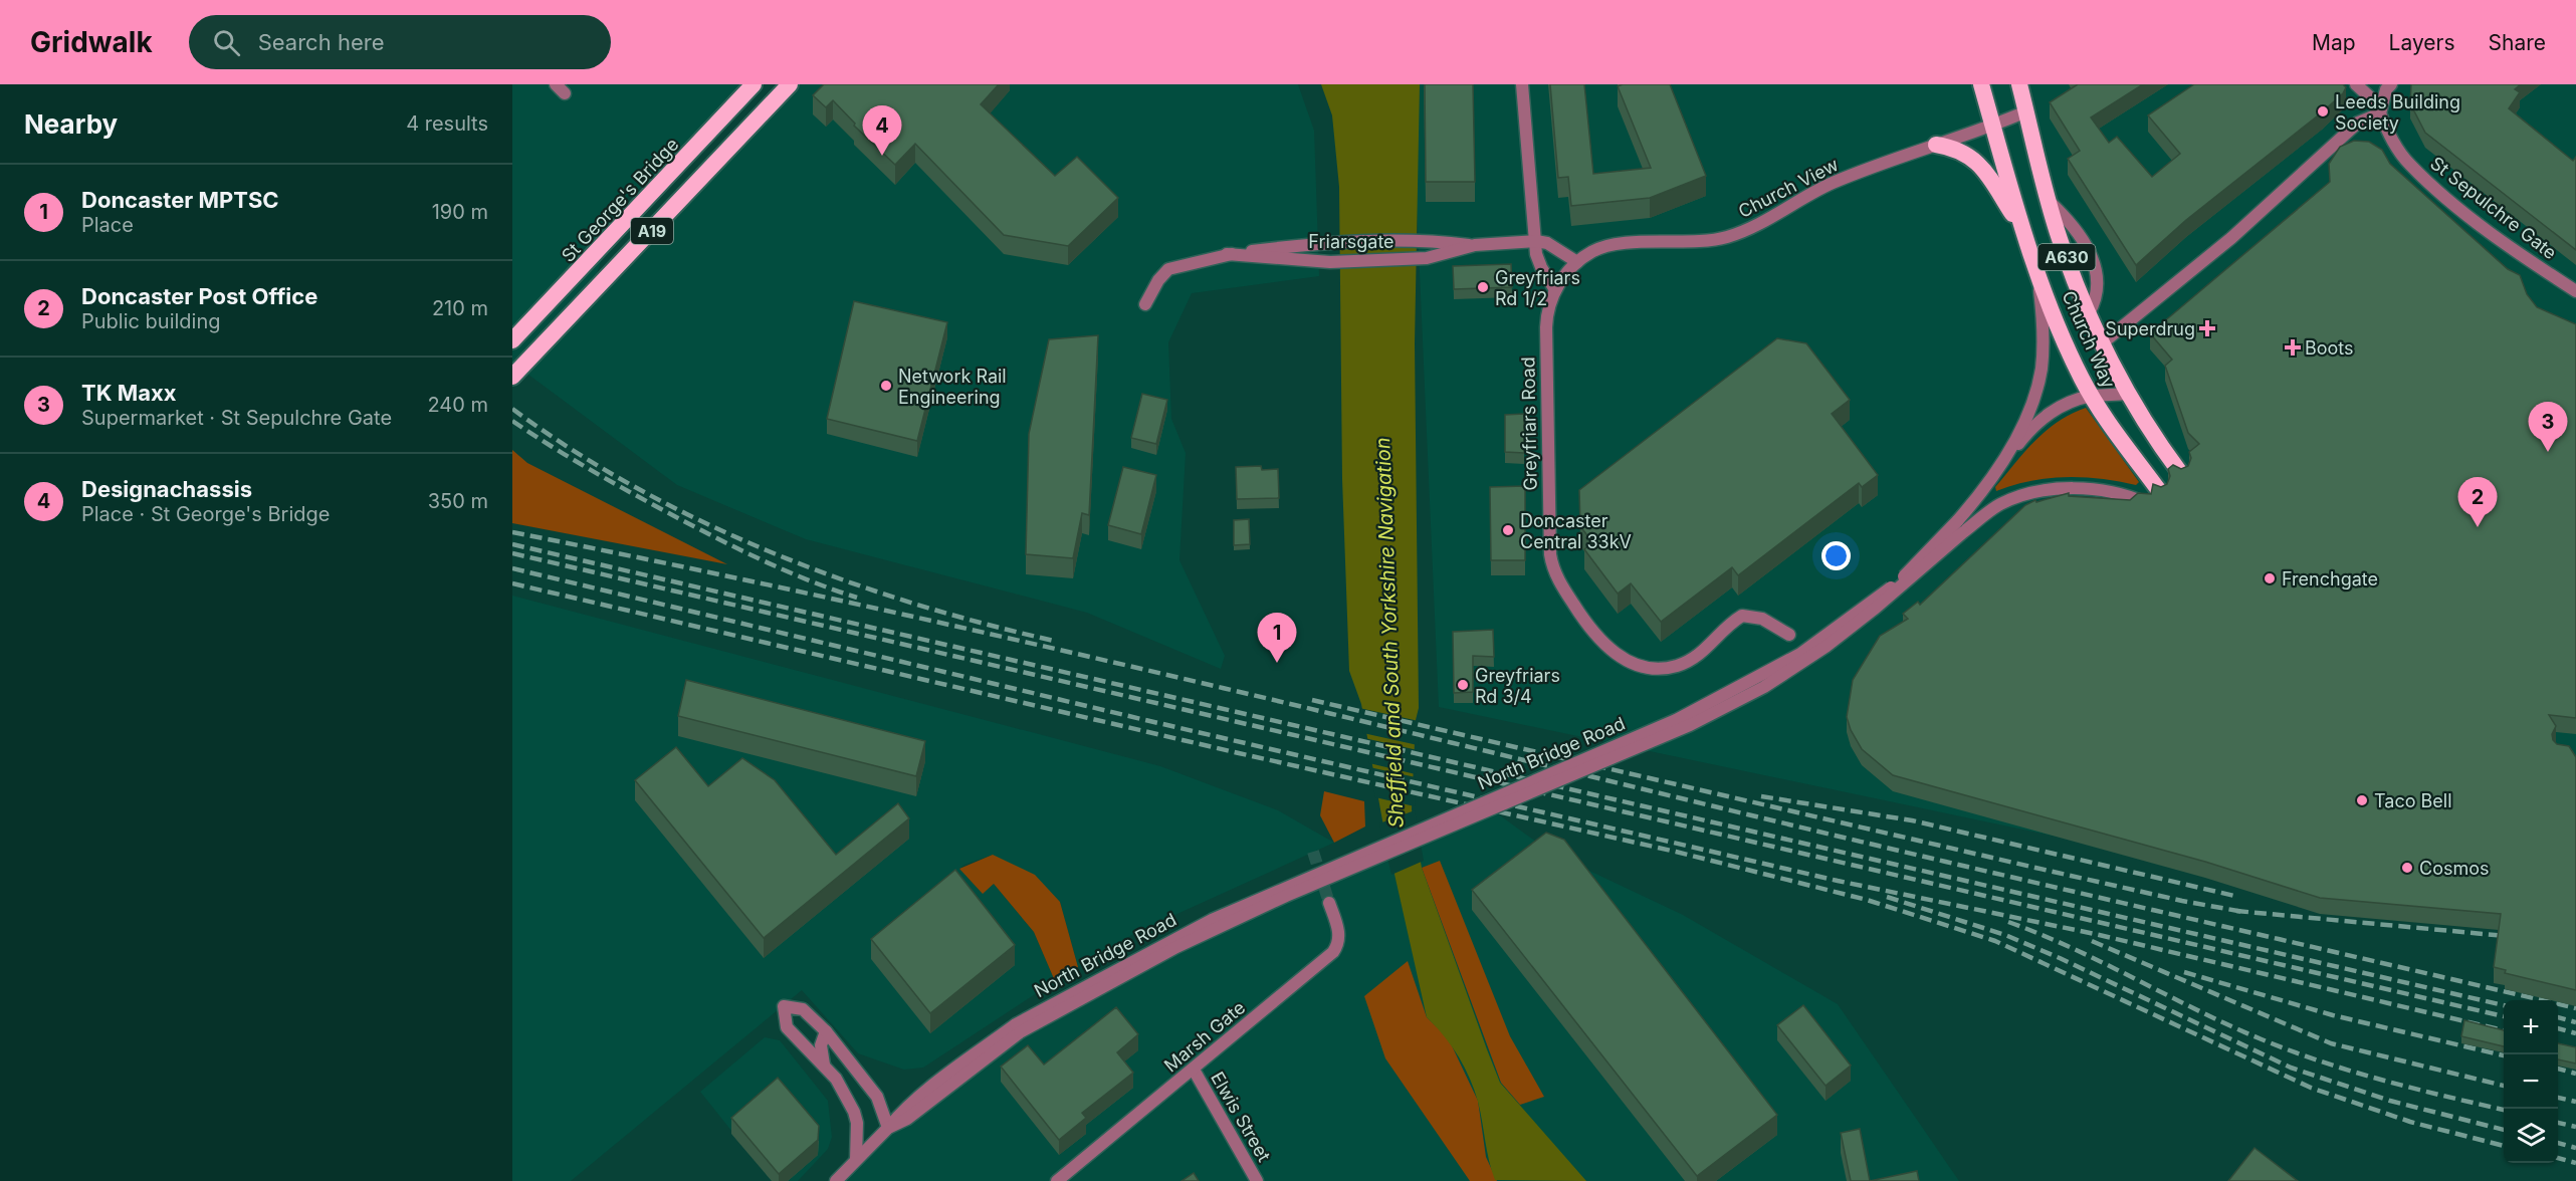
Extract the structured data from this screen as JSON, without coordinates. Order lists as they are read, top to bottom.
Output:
{
  "streets": {
    "highway": [
      "St George's Bridge",
      "A19",
      "A630",
      "Church Way"
    ],
    "street": [
      "Church View",
      "St Sepulchre Gate",
      "Friarsgate",
      "Greyfriars Road",
      "North Bridge Road",
      "Marsh Gate",
      "Elwis Street"
    ]
  },
  "crossings": [
    ["Church View", "Church Way"],
    ["Church View", "Greyfriars Road"],
    ["A630", "Church Way"],
    ["Church Way", "North Bridge Road"],
    ["Marsh Gate", "Elwis Street"]
  ],
  "water": ["Sheffield and South Yorkshire Navigation"],
  "places": {
    "other": [
      "Leeds Building Society",
      "Greyfriars Rd 1/2",
      "Network Rail Engineering",
      "Doncaster Central 33kV",
      "Frenchgate",
      "Greyfriars Rd 3/4",
      "Taco Bell",
      "Cosmos"
    ],
    "health": ["Superdrug", "Boots"]
  },
  "page": {
    "header": "Gridwalk",
    "search": "Search here",
    "nav": ["Map", "Layers", "Share"],
    "heading": ["Nearby", "4 results"],
    "pins": [
      "4",
      "3",
      "2",
      "1"
    ],
    "list": [
      {
        "mark": "1",
        "name": "Doncaster MPTSC",
        "note": "Place",
        "value": "190 m"
      },
      {
        "mark": "2",
        "name": "Doncaster Post Office",
        "note": "Public building",
        "value": "210 m"
      },
      {
        "mark": "3",
        "name": "TK Maxx",
        "note": "Supermarket · St Sepulchre Gate",
        "value": "240 m"
      },
      {
        "mark": "4",
        "name": "Designachassis",
        "note": "Place · St George's Bridge",
        "value": "350 m"
      }
    ],
    "map_buttons": ["+", "−"]
  }
}
